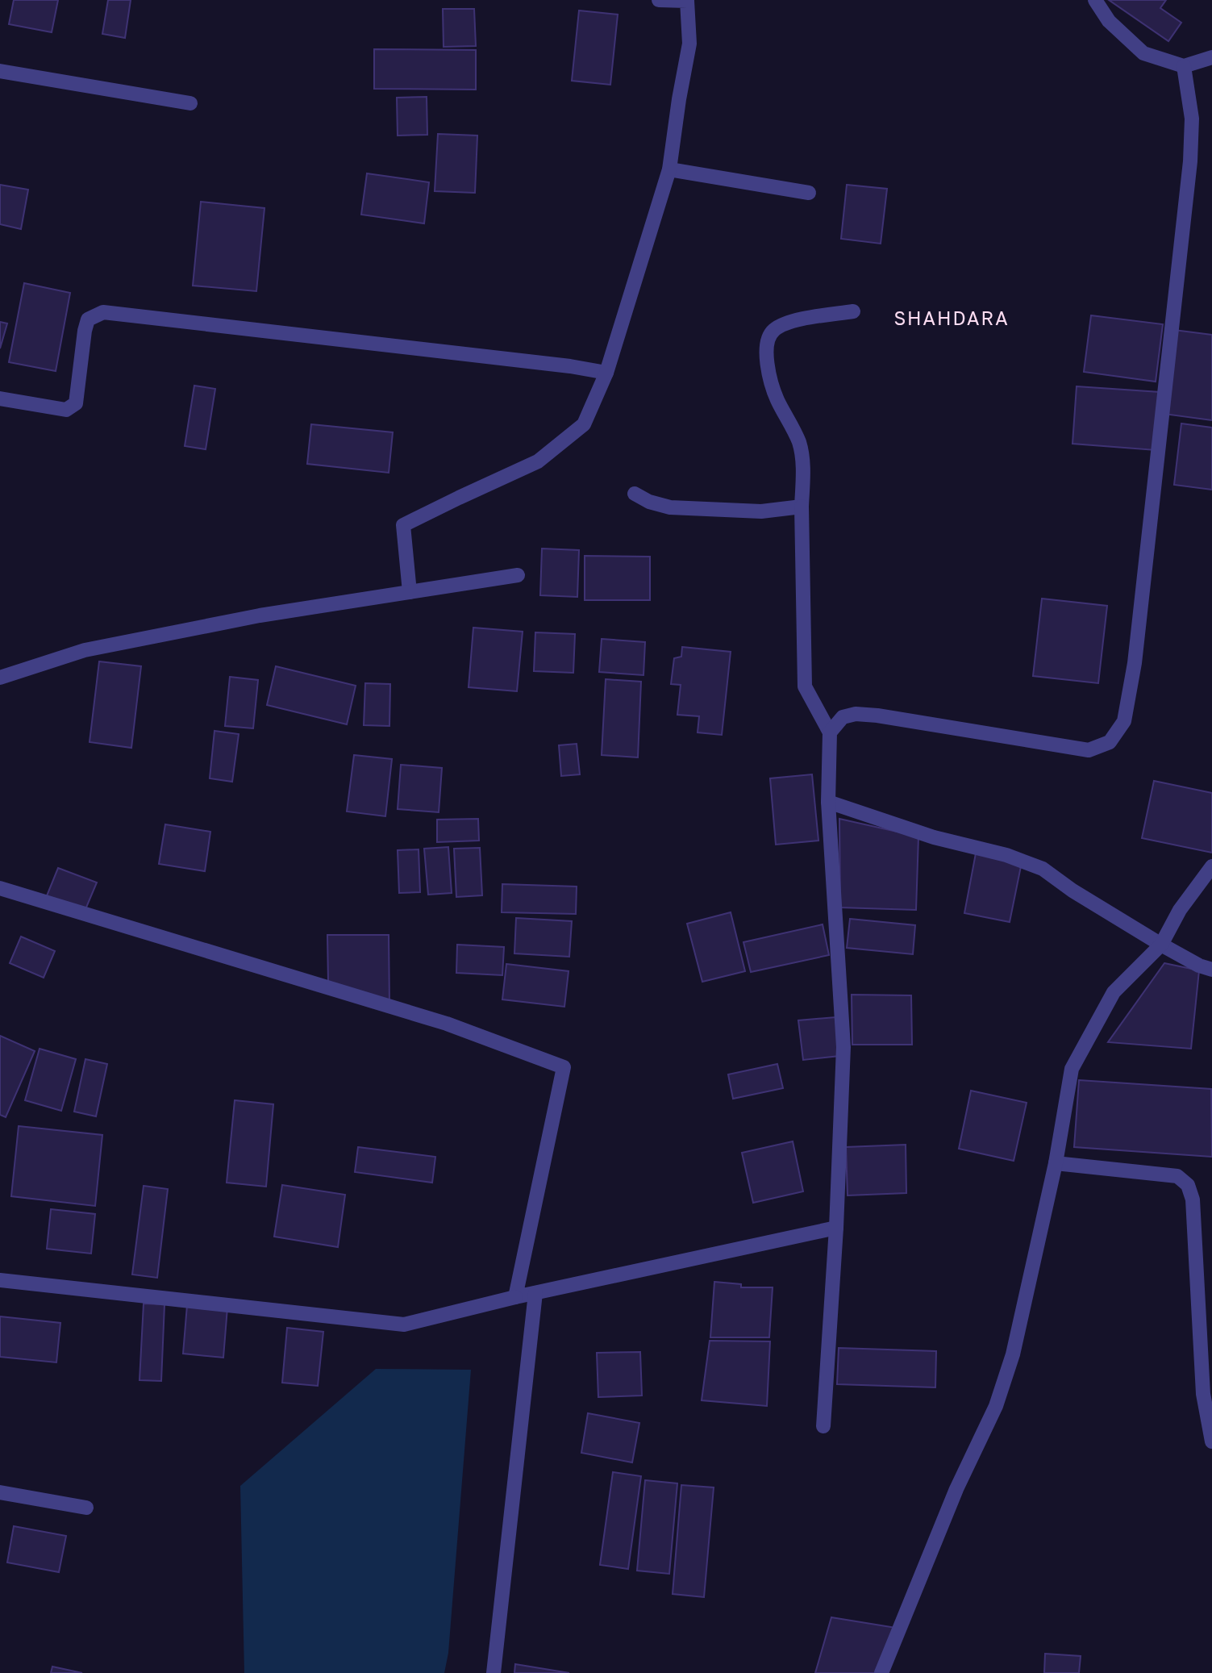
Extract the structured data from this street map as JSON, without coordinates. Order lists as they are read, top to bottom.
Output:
{
  "districts": ["SHAHDARA"]
}
